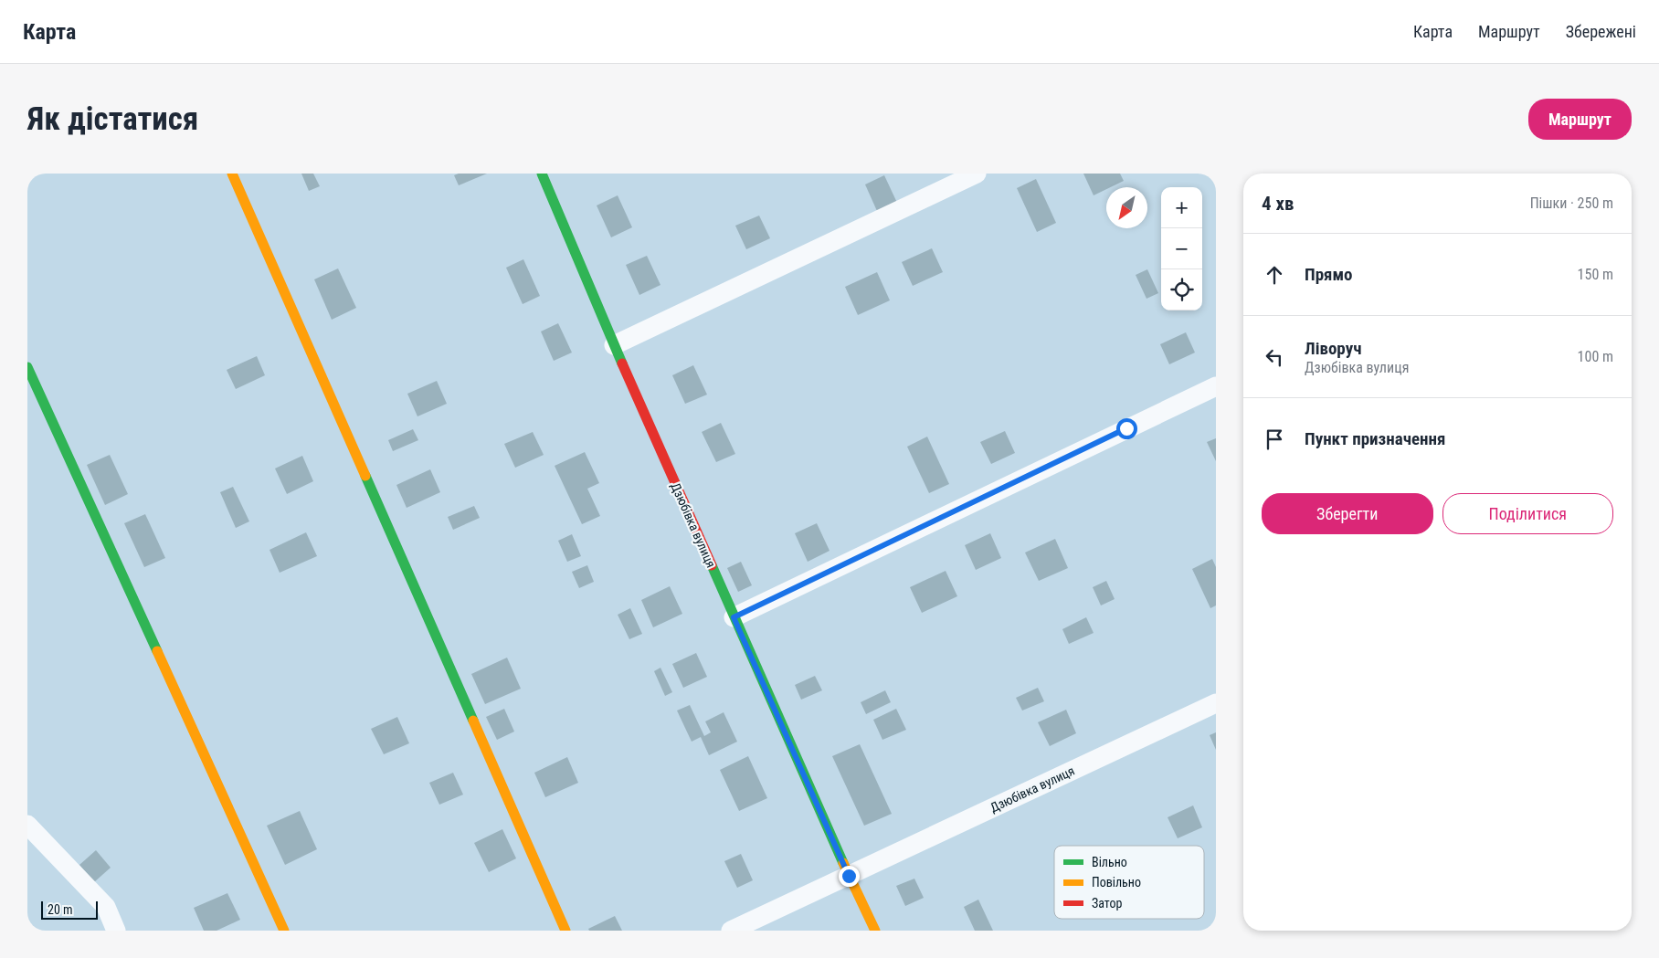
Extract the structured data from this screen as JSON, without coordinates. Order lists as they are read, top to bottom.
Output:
{
  "streets": {
    "street": ["Дзюбівка вулиця"]
  },
  "legend": ["Вільно", "Повільно", "Затор"],
  "scale_bar": "20 m",
  "north": "bottom left",
  "page": {
    "header": "Карта",
    "nav": ["Карта", "Маршрут", "Збережені"],
    "buttons": [
      "Маршрут",
      ["Зберегти", "Поділитися"]
    ],
    "title": "Як дістатися",
    "heading": ["4 хв", "Пішки · 250 m"],
    "map_buttons": ["+", "−"],
    "list": [
      ["Прямо", "150 m"],
      ["Ліворуч", "Дзюбівка вулиця", "100 m"],
      "Пункт призначення"
    ],
    "scale": "20 m"
  }
}
